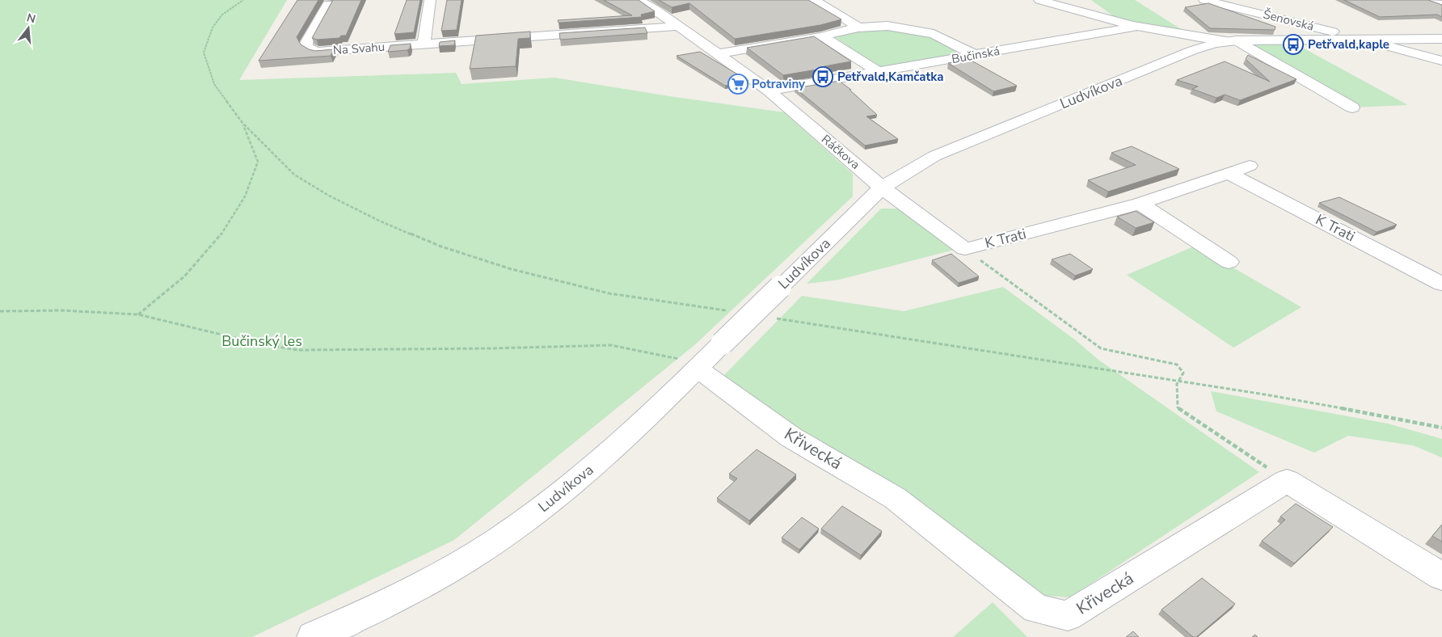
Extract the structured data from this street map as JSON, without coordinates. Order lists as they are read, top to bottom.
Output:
{
  "streets": {
    "street": [
      "Šenovská",
      "Na Svahu",
      "Bučinská",
      "Ludvíkova",
      "Ráčkova",
      "K Trati",
      "Křivecká"
    ]
  },
  "crossings": [
    ["Šenovská", "Ludvíkova"],
    ["Na Svahu", "Ráčkova"],
    ["Bučinská", "Ludvíkova"],
    ["Bučinská", "Ráčkova"],
    ["Ludvíkova", "Ráčkova"],
    ["Ludvíkova", "Křivecká"],
    ["Ráčkova", "K Trati"]
  ],
  "parks": ["Bučinský les"],
  "places": {
    "bus stop": ["Petřvald,kaple", "Petřvald,Kamčatka"],
    "supermarket": ["Potraviny"]
  },
  "north": "top"
}
